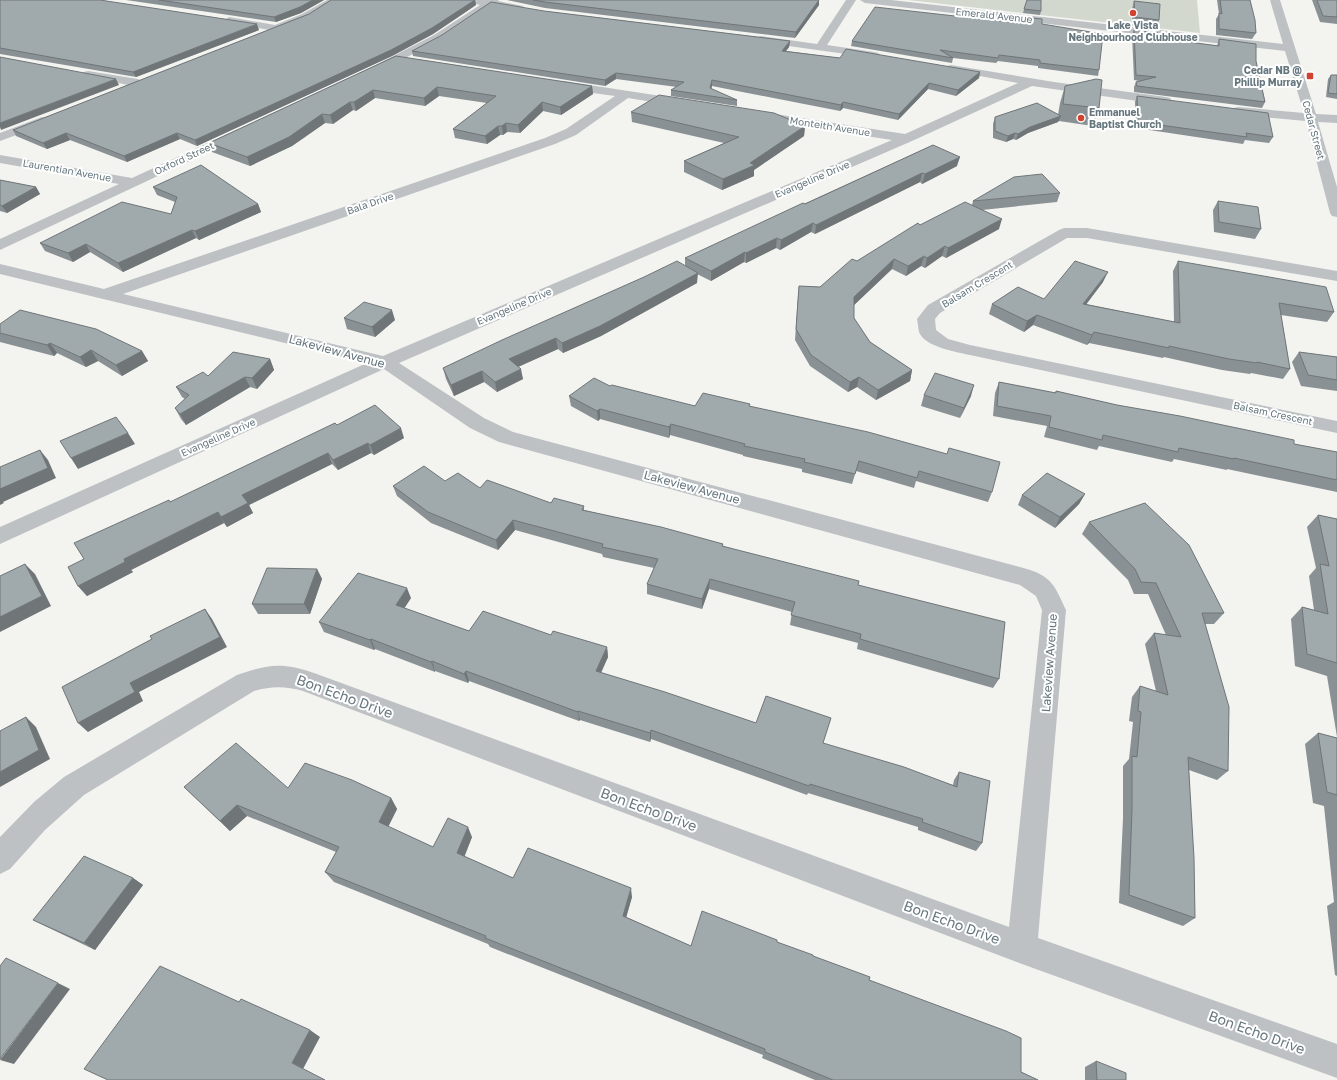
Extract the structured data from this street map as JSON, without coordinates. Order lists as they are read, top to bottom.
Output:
{
  "streets": {
    "street": [
      "Emerald Avenue",
      "Monteith Avenue",
      "Cedar Street",
      "Oxford Street",
      "Laurentian Avenue",
      "Evangeline Drive",
      "Bala Drive",
      "Balsam Crescent",
      "Lakeview Avenue",
      "Bon Echo Drive"
    ]
  },
  "crossings": [
    ["Emerald Avenue", "Cedar Street"],
    ["Monteith Avenue", "Evangeline Drive"],
    ["Oxford Street", "Laurentian Avenue"],
    ["Evangeline Drive", "Lakeview Avenue"],
    ["Bala Drive", "Lakeview Avenue"],
    ["Lakeview Avenue", "Bon Echo Drive"]
  ],
  "places": {
    "other": ["Lake Vista Neighbourhood Clubhouse", "Emmanuel Baptist Church"],
    "transit": ["Cedar NB @ Phillip Murray"]
  }
}
